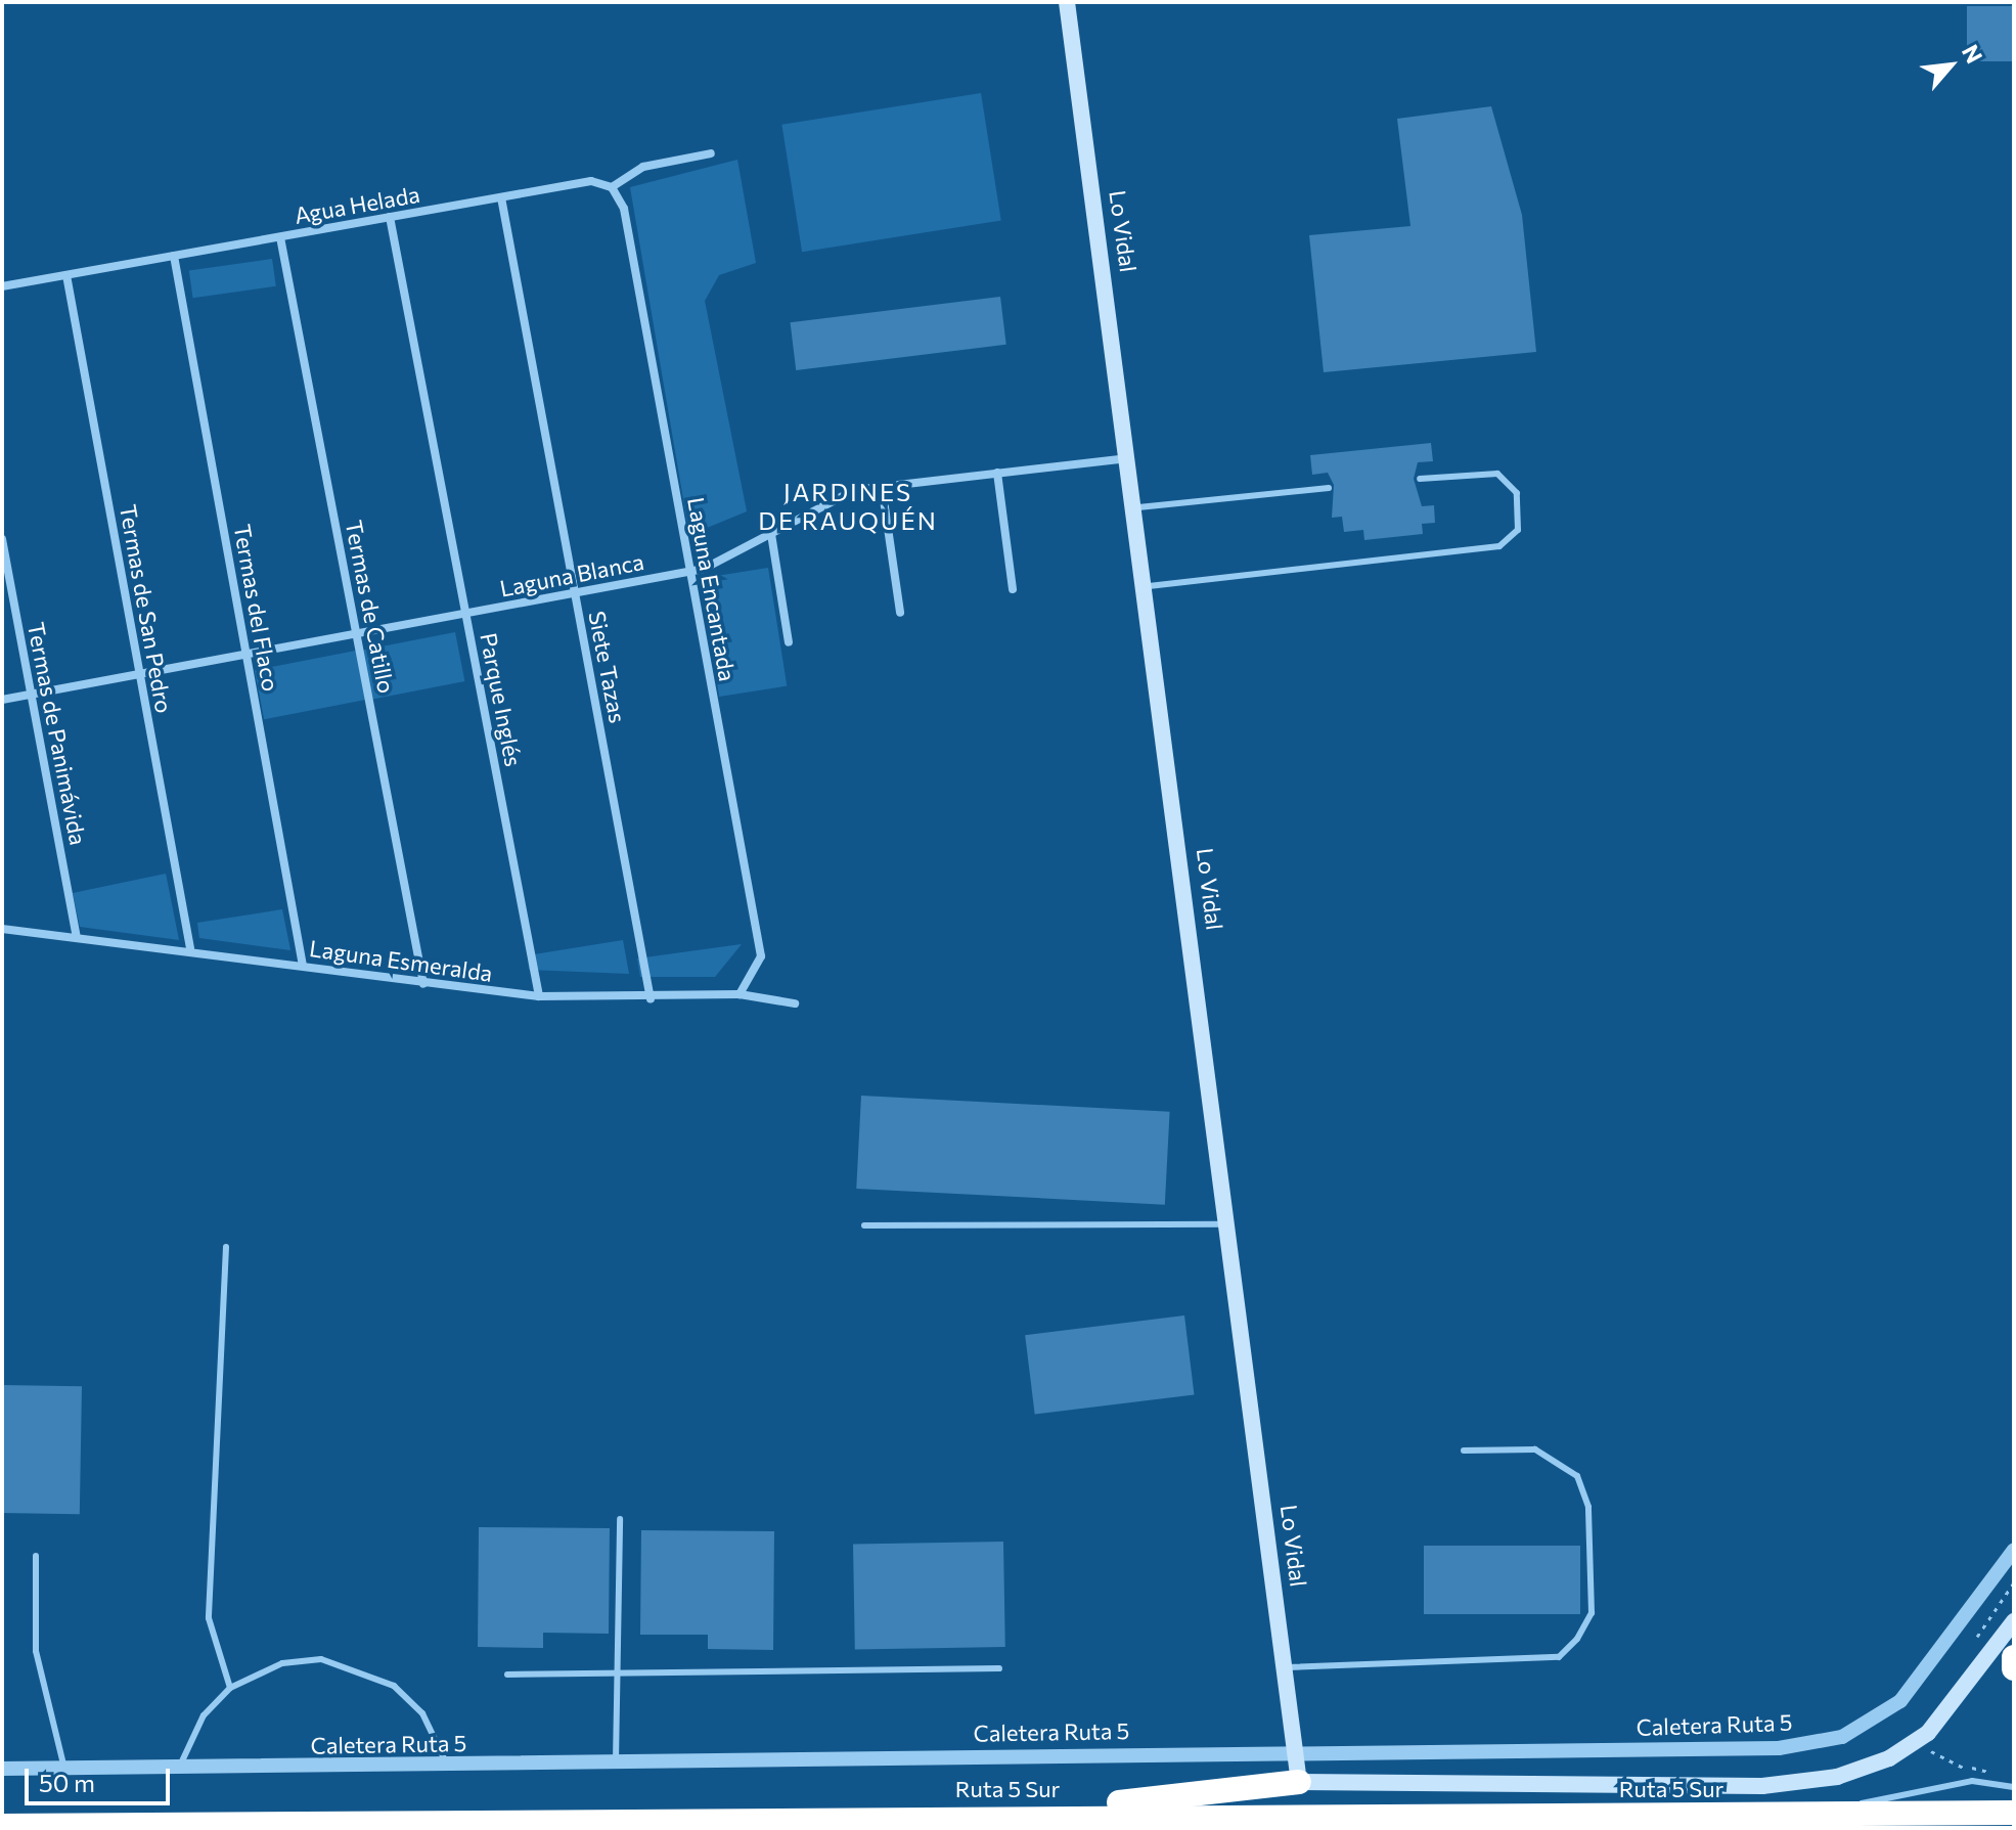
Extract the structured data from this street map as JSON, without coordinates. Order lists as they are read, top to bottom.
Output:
{
  "streets": {
    "highway": ["Ruta 5 Sur"],
    "main road": ["Lo Vidal"],
    "street": [
      "Agua Helada",
      "Laguna Blanca",
      "Laguna Encantada",
      "Termas de Catillo",
      "Termas del Flaco",
      "Termas de San Pedro",
      "Siete Tazas",
      "Parque Inglés",
      "Termas de Panimávida",
      "Laguna Esmeralda",
      "Caletera Ruta 5"
    ]
  },
  "crossings": [
    ["Agua Helada", "Laguna Encantada"],
    ["Agua Helada", "Termas de Catillo"],
    ["Agua Helada", "Termas del Flaco"],
    ["Agua Helada", "Termas de San Pedro"],
    ["Agua Helada", "Siete Tazas"],
    ["Agua Helada", "Parque Inglés"],
    ["Lo Vidal", "Laguna Blanca"],
    ["Lo Vidal", "Caletera Ruta 5"],
    ["Laguna Blanca", "Laguna Encantada"],
    ["Laguna Blanca", "Termas de Catillo"],
    ["Laguna Blanca", "Termas del Flaco"],
    ["Laguna Blanca", "Termas de San Pedro"],
    ["Laguna Blanca", "Siete Tazas"],
    ["Laguna Blanca", "Parque Inglés"],
    ["Laguna Blanca", "Termas de Panimávida"],
    ["Laguna Encantada", "Laguna Esmeralda"],
    ["Termas de Catillo", "Laguna Esmeralda"],
    ["Termas del Flaco", "Laguna Esmeralda"],
    ["Termas de San Pedro", "Laguna Esmeralda"],
    ["Siete Tazas", "Laguna Esmeralda"],
    ["Parque Inglés", "Laguna Esmeralda"],
    ["Termas de Panimávida", "Laguna Esmeralda"]
  ],
  "districts": ["JARDINES DE RAUQUÉN"],
  "scale_bar": "50 m",
  "north": "top right"
}
